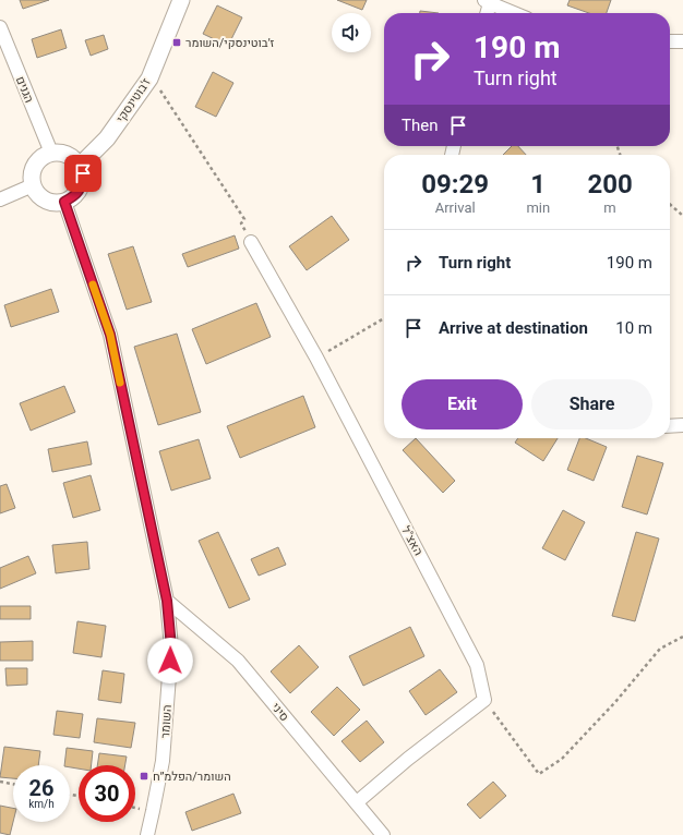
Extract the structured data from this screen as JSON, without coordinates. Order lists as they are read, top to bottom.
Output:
{
  "streets": {
    "street": [
      "הגנים",
      "ז'בוטינסקי",
      "האצ\"ל",
      "סיני",
      "השומר"
    ]
  },
  "crossings": [
    ["הגנים", "ז'בוטינסקי"],
    ["הגנים", "השומר"],
    ["ז'בוטינסקי", "השומר"],
    ["סיני", "השומר"]
  ],
  "places": {
    "transit": ["ז׳בוטינסקי/השומר", "השומר/הפלמ״ח"]
  },
  "page": {
    "turn": ["190 m", "Turn right"],
    "then": "Then",
    "eta": [
      "09:29",
      "Arrival",
      "1",
      "min",
      "200",
      "m"
    ],
    "list": [
      {
        "name": "Turn right",
        "value": "190 m"
      },
      {
        "name": "Arrive at destination",
        "value": "10 m"
      }
    ],
    "buttons": ["Exit", "Share"],
    "speed": "26 km/h",
    "limit": "30"
  }
}
